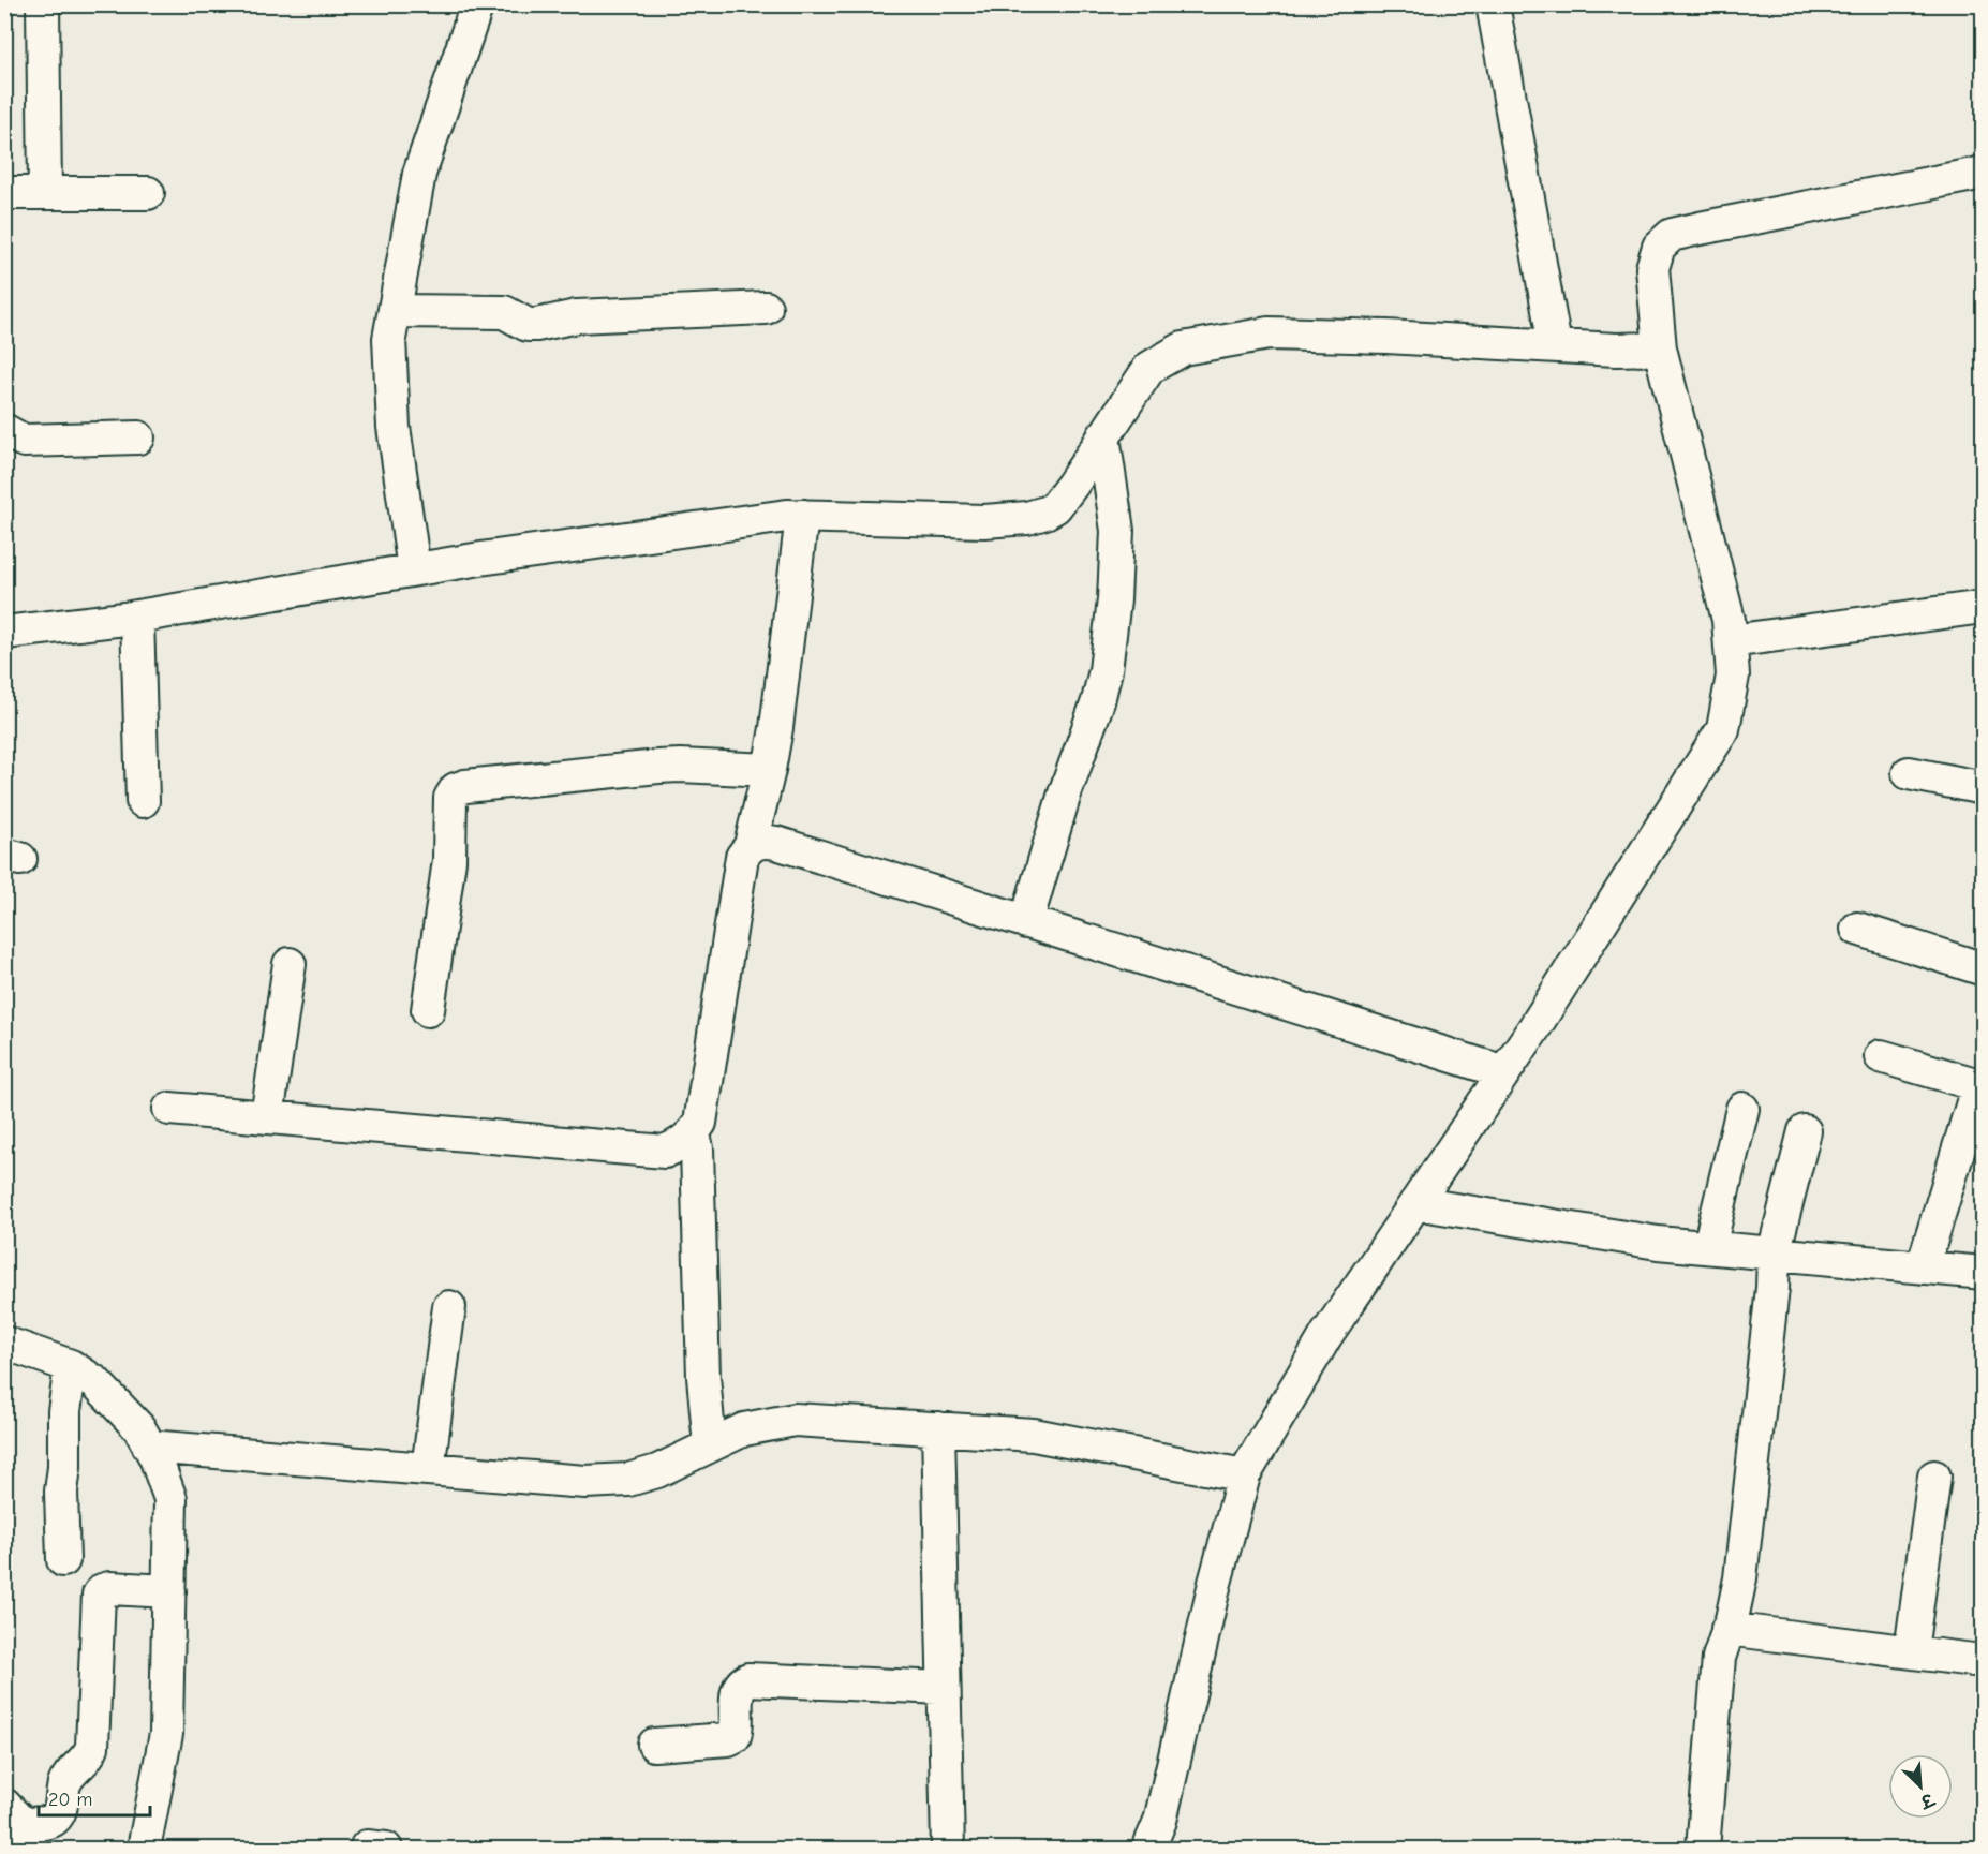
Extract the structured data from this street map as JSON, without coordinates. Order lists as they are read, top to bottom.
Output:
{
  "scale_bar": "20 m",
  "north": "bottom right"
}
